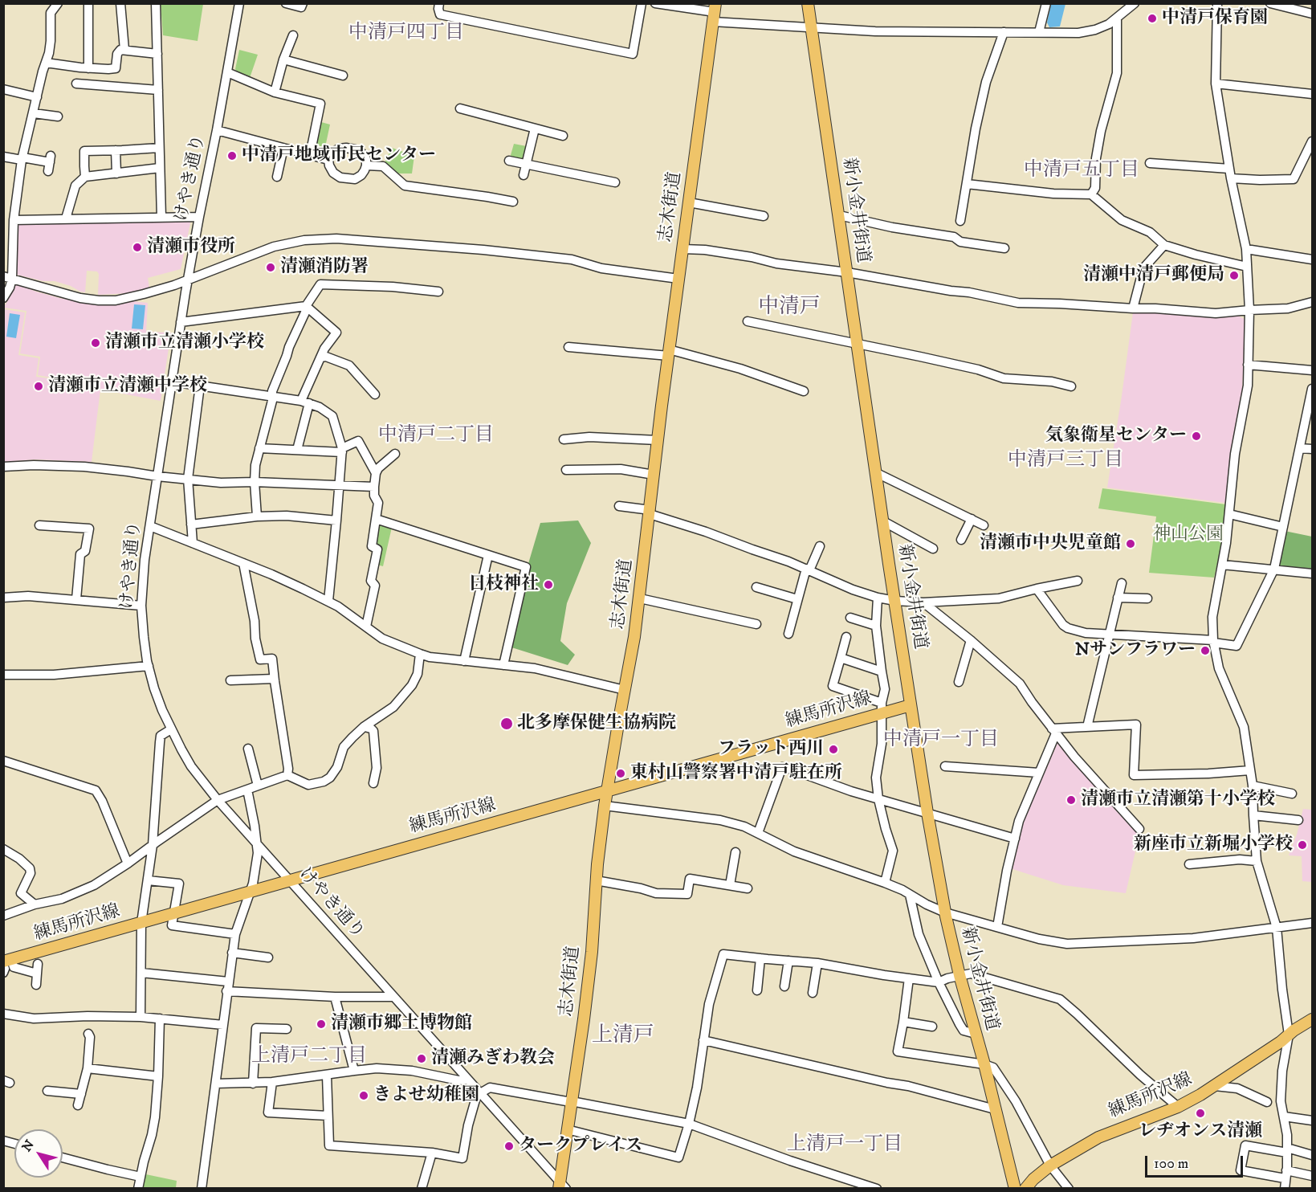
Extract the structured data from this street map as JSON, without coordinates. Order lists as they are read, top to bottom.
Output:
{
  "streets": {
    "main road": ["志木街道", "新小金井街道", "練馬所沢線"],
    "street": ["けやき通り"]
  },
  "crossings": [
    ["けやき通り", "志木街道"],
    ["けやき通り", "練馬所沢線"],
    ["志木街道", "練馬所沢線"],
    ["新小金井街道", "練馬所沢線"]
  ],
  "districts": [
    "中清戸四丁目",
    "中清戸五丁目",
    "中清戸",
    "中清戸二丁目",
    "中清戸三丁目",
    "中清戸一丁目",
    "上清戸",
    "上清戸二丁目",
    "上清戸一丁目"
  ],
  "parks": ["神山公園"],
  "places": [
    "中清戸保育園",
    "中清戸地域市民センター",
    "清瀬市役所",
    "清瀬消防署",
    "清瀬中清戸郵便局",
    "清瀬市立清瀬小学校",
    "清瀬市立清瀬中学校",
    "気象衛星センター",
    "清瀬市中央児童館",
    "日枝神社",
    "Nサンフラワー",
    "北多摩保健生協病院",
    "フラット西川",
    "東村山警察署中清戸駐在所",
    "清瀬市立清瀬第十小学校",
    "新座市立新堀小学校",
    "清瀬市郷土博物館",
    "清瀬みぎわ教会",
    "きよせ幼稚園",
    "レヂオンス清瀬",
    "タークプレイス"
  ],
  "scale_bar": "100 m",
  "north": "top left"
}
